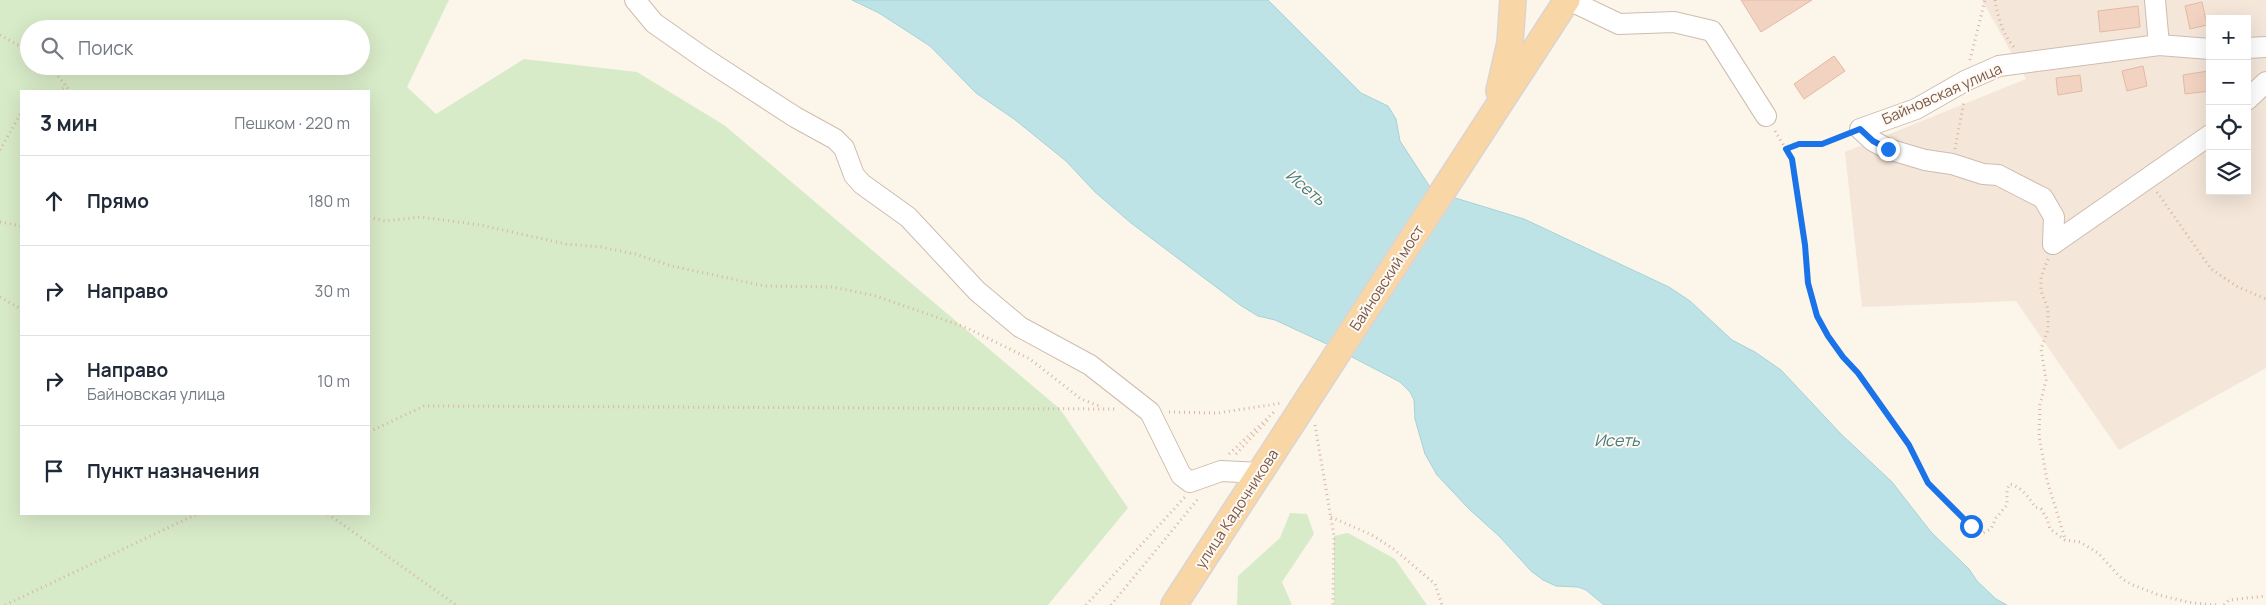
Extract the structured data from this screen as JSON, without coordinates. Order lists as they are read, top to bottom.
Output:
{
  "streets": {
    "main road": ["Байновский мост", "улица Кадочникова"],
    "street": ["Байновская улица"]
  },
  "crossings": [
    ["Байновский мост", "улица Кадочникова"]
  ],
  "water": ["Исеть"],
  "page": {
    "map_buttons": ["+", "−"],
    "search": "Поиск",
    "heading": ["3 мин", "Пешком · 220 m"],
    "list": [
      ["Прямо", "180 m"],
      ["Направо", "30 m"],
      ["Направо", "Байновская улица", "10 m"],
      "Пункт назначения"
    ]
  }
}
